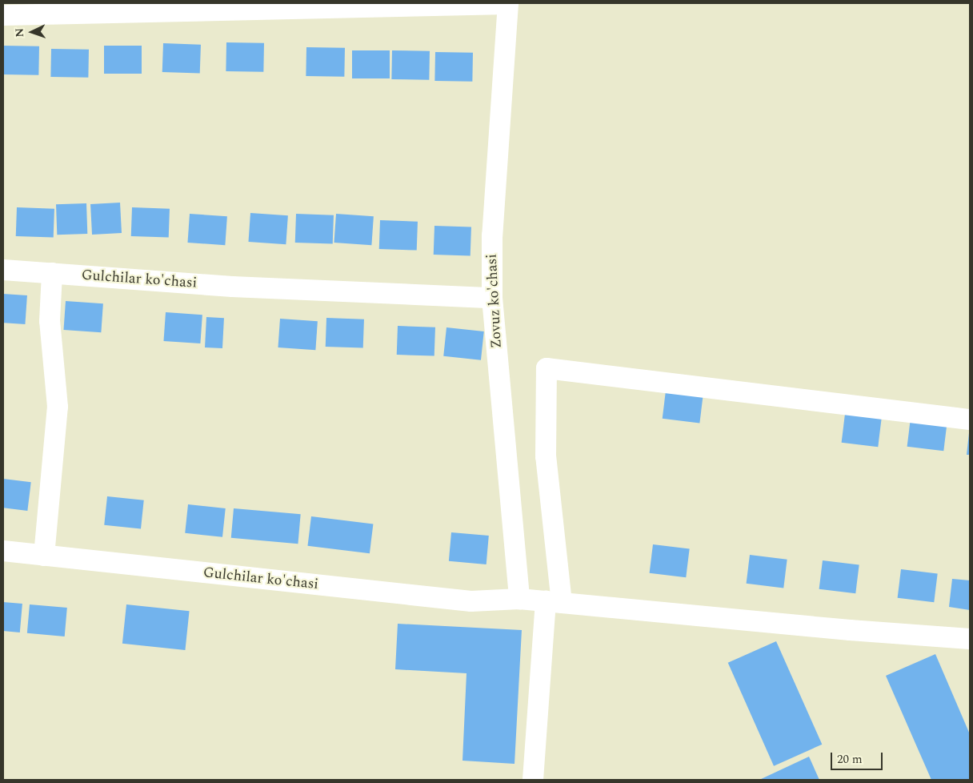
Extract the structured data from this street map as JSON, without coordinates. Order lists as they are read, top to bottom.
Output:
{
  "streets": {
    "street": ["Gulchilar ko'chasi", "Zovuz ko'chasi"]
  },
  "crossings": [
    ["Gulchilar ko'chasi", "Zovuz ko'chasi"]
  ],
  "scale_bar": "20 m",
  "north": "left"
}
